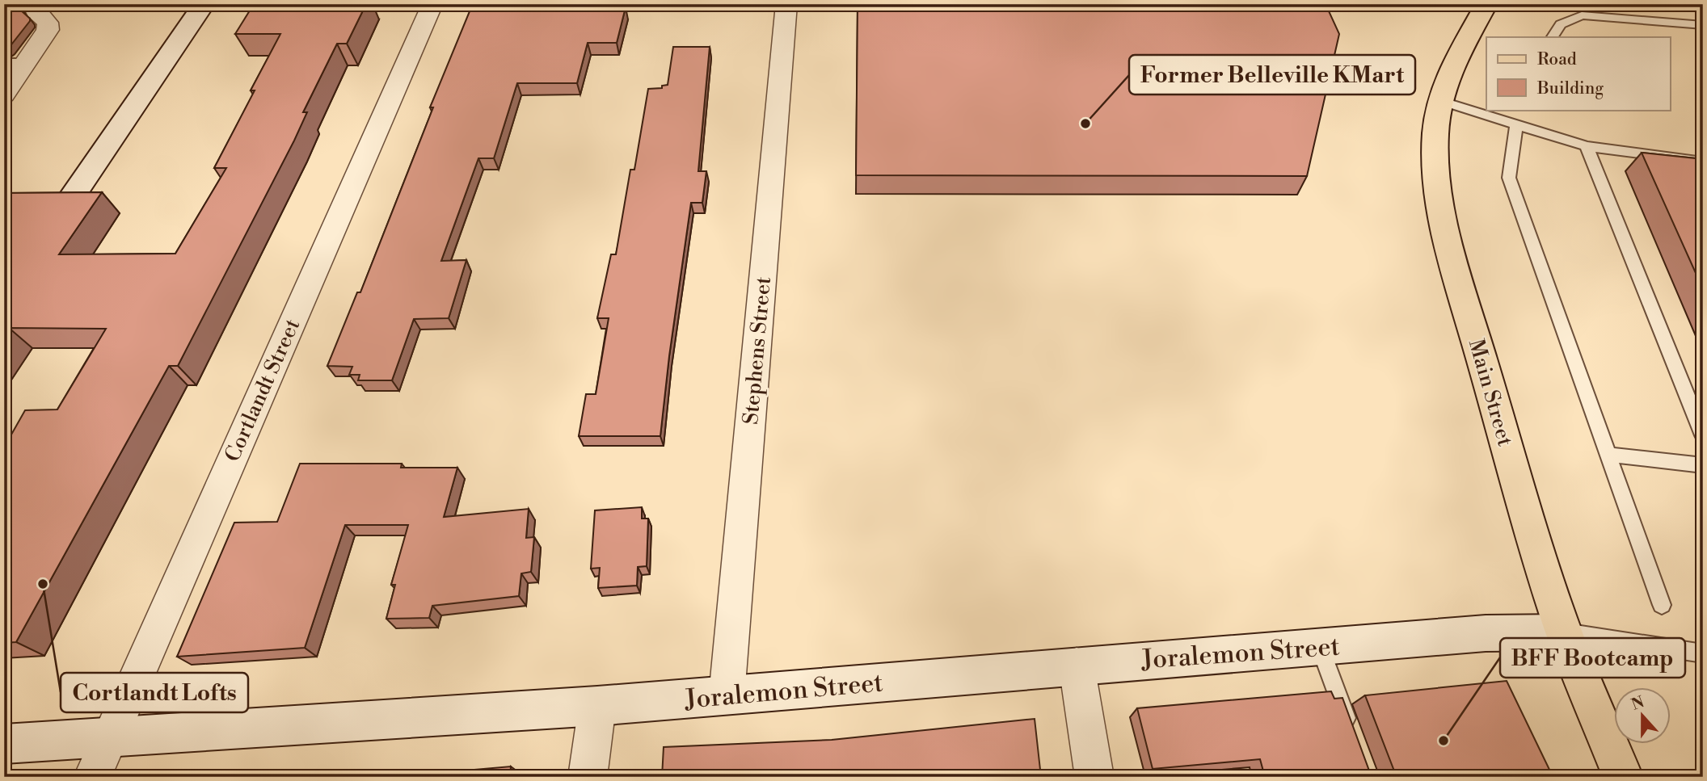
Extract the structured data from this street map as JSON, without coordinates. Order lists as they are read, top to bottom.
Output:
{
  "streets": {
    "main road": ["Main Street"],
    "street": ["Stephens Street", "Cortlandt Street", "Joralemon Street"]
  },
  "crossings": [
    ["Stephens Street", "Joralemon Street"],
    ["Cortlandt Street", "Joralemon Street"],
    ["Main Street", "Joralemon Street"]
  ],
  "places": ["Former Belleville KMart", "Cortlandt Lofts", "BFF Bootcamp"],
  "legend": ["Road", "Building"],
  "north": "top"
}
